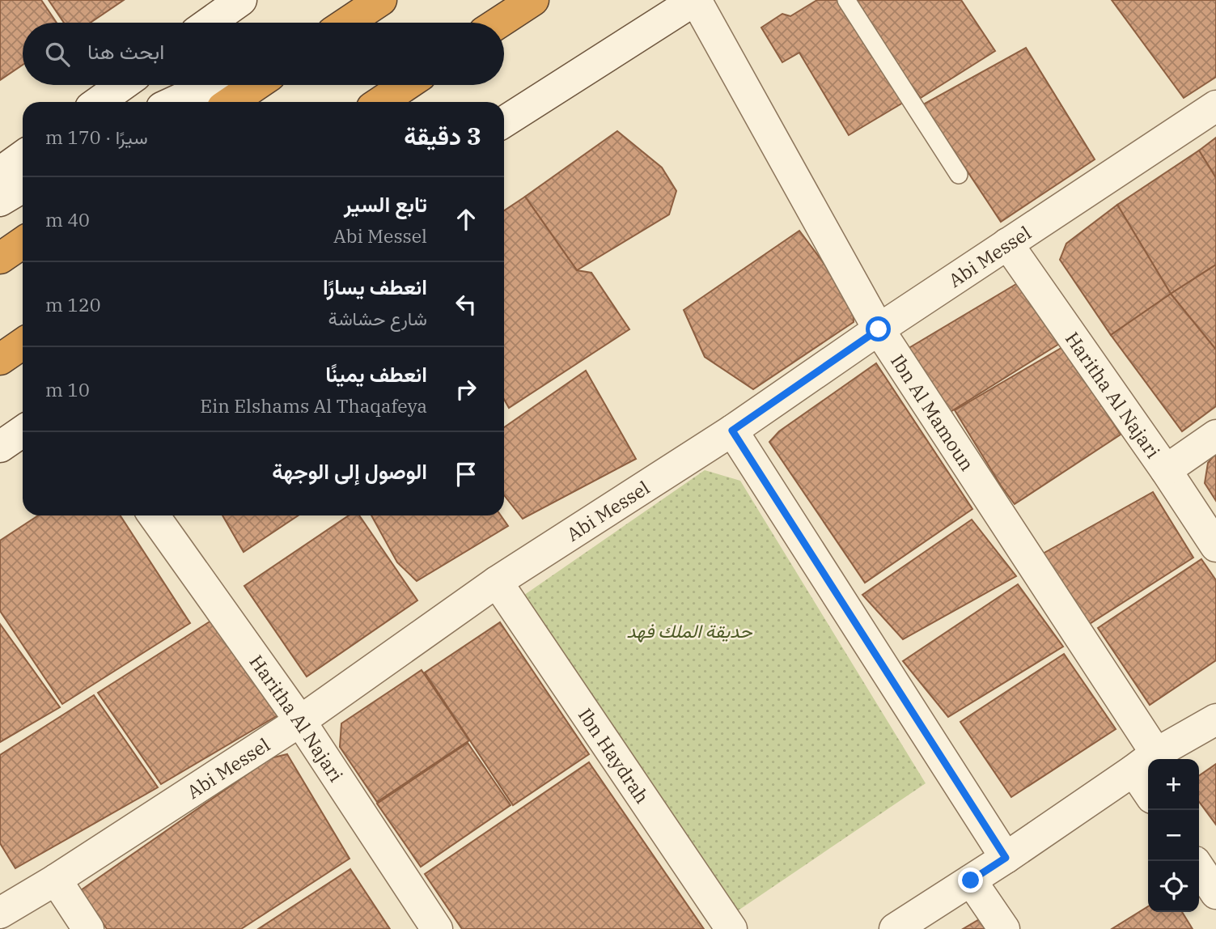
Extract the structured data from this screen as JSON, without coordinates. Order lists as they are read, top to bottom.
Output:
{
  "streets": {
    "street": [
      "Abi Messel",
      "Haritha Al Najari",
      "Ibn Al Mamoun",
      "Ibn Haydrah"
    ]
  },
  "crossings": [
    ["Abi Messel", "Haritha Al Najari"],
    ["Abi Messel", "Ibn Al Mamoun"],
    ["Abi Messel", "Ibn Haydrah"]
  ],
  "parks": ["حديقة الملك فهد"],
  "page": {
    "search": "ابحث هنا",
    "heading": ["3 دقيقة", "سيرًا · 170 m"],
    "list": [
      ["تابع السير", "Abi Messel", "40 m"],
      ["انعطف يسارًا", "شارع حشاشة", "120 m"],
      ["انعطف يمينًا", "Ein Elshams Al Thaqafeya", "10 m"],
      "الوصول إلى الوجهة"
    ],
    "map_buttons": ["+", "−"]
  }
}
